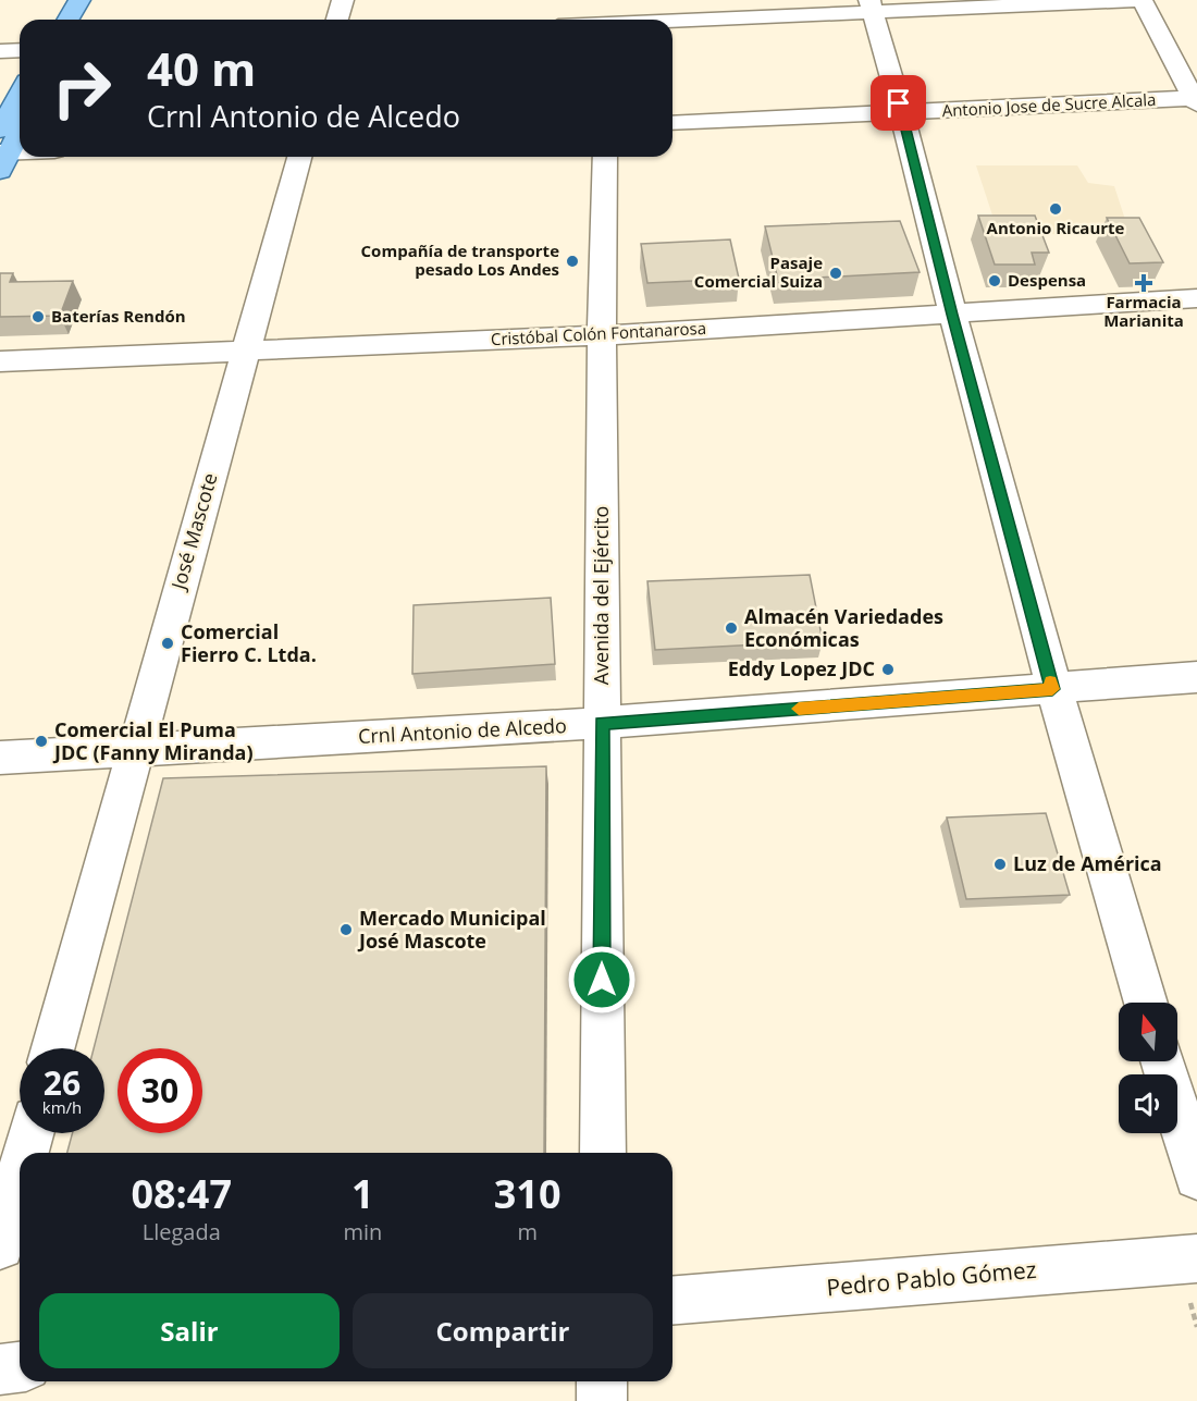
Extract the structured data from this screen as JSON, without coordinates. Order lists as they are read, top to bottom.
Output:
{
  "streets": {
    "street": [
      "Antonio Jose de Sucre Alcala",
      "Cristóbal Colón Fontanarosa",
      "José Mascote",
      "Avenida del Ejército",
      "Crnl Antonio de Alcedo",
      "Pedro Pablo Gómez"
    ]
  },
  "crossings": [
    ["Cristóbal Colón Fontanarosa", "José Mascote"],
    ["Cristóbal Colón Fontanarosa", "Avenida del Ejército"],
    ["José Mascote", "Crnl Antonio de Alcedo"],
    ["Avenida del Ejército", "Crnl Antonio de Alcedo"]
  ],
  "places": {
    "other": [
      "Antonio Ricaurte",
      "Compañía de transporte pesado Los Andes",
      "Pasaje Comercial Suiza",
      "Despensa",
      "Baterías Rendón",
      "Almacén Variedades Económicas",
      "Comercial Fierro C. Ltda.",
      "Eddy Lopez JDC",
      "Comercial El Puma JDC (Fanny Miranda)",
      "Luz de América",
      "Mercado Municipal José Mascote"
    ],
    "health": ["Farmacia Marianita"]
  },
  "north": "top",
  "page": {
    "turn": ["40 m", "Crnl Antonio de Alcedo"],
    "speed": "26 km/h",
    "limit": "30",
    "eta": [
      "08:47",
      "Llegada",
      "1",
      "min",
      "310",
      "m"
    ],
    "buttons": ["Salir", "Compartir"]
  }
}
